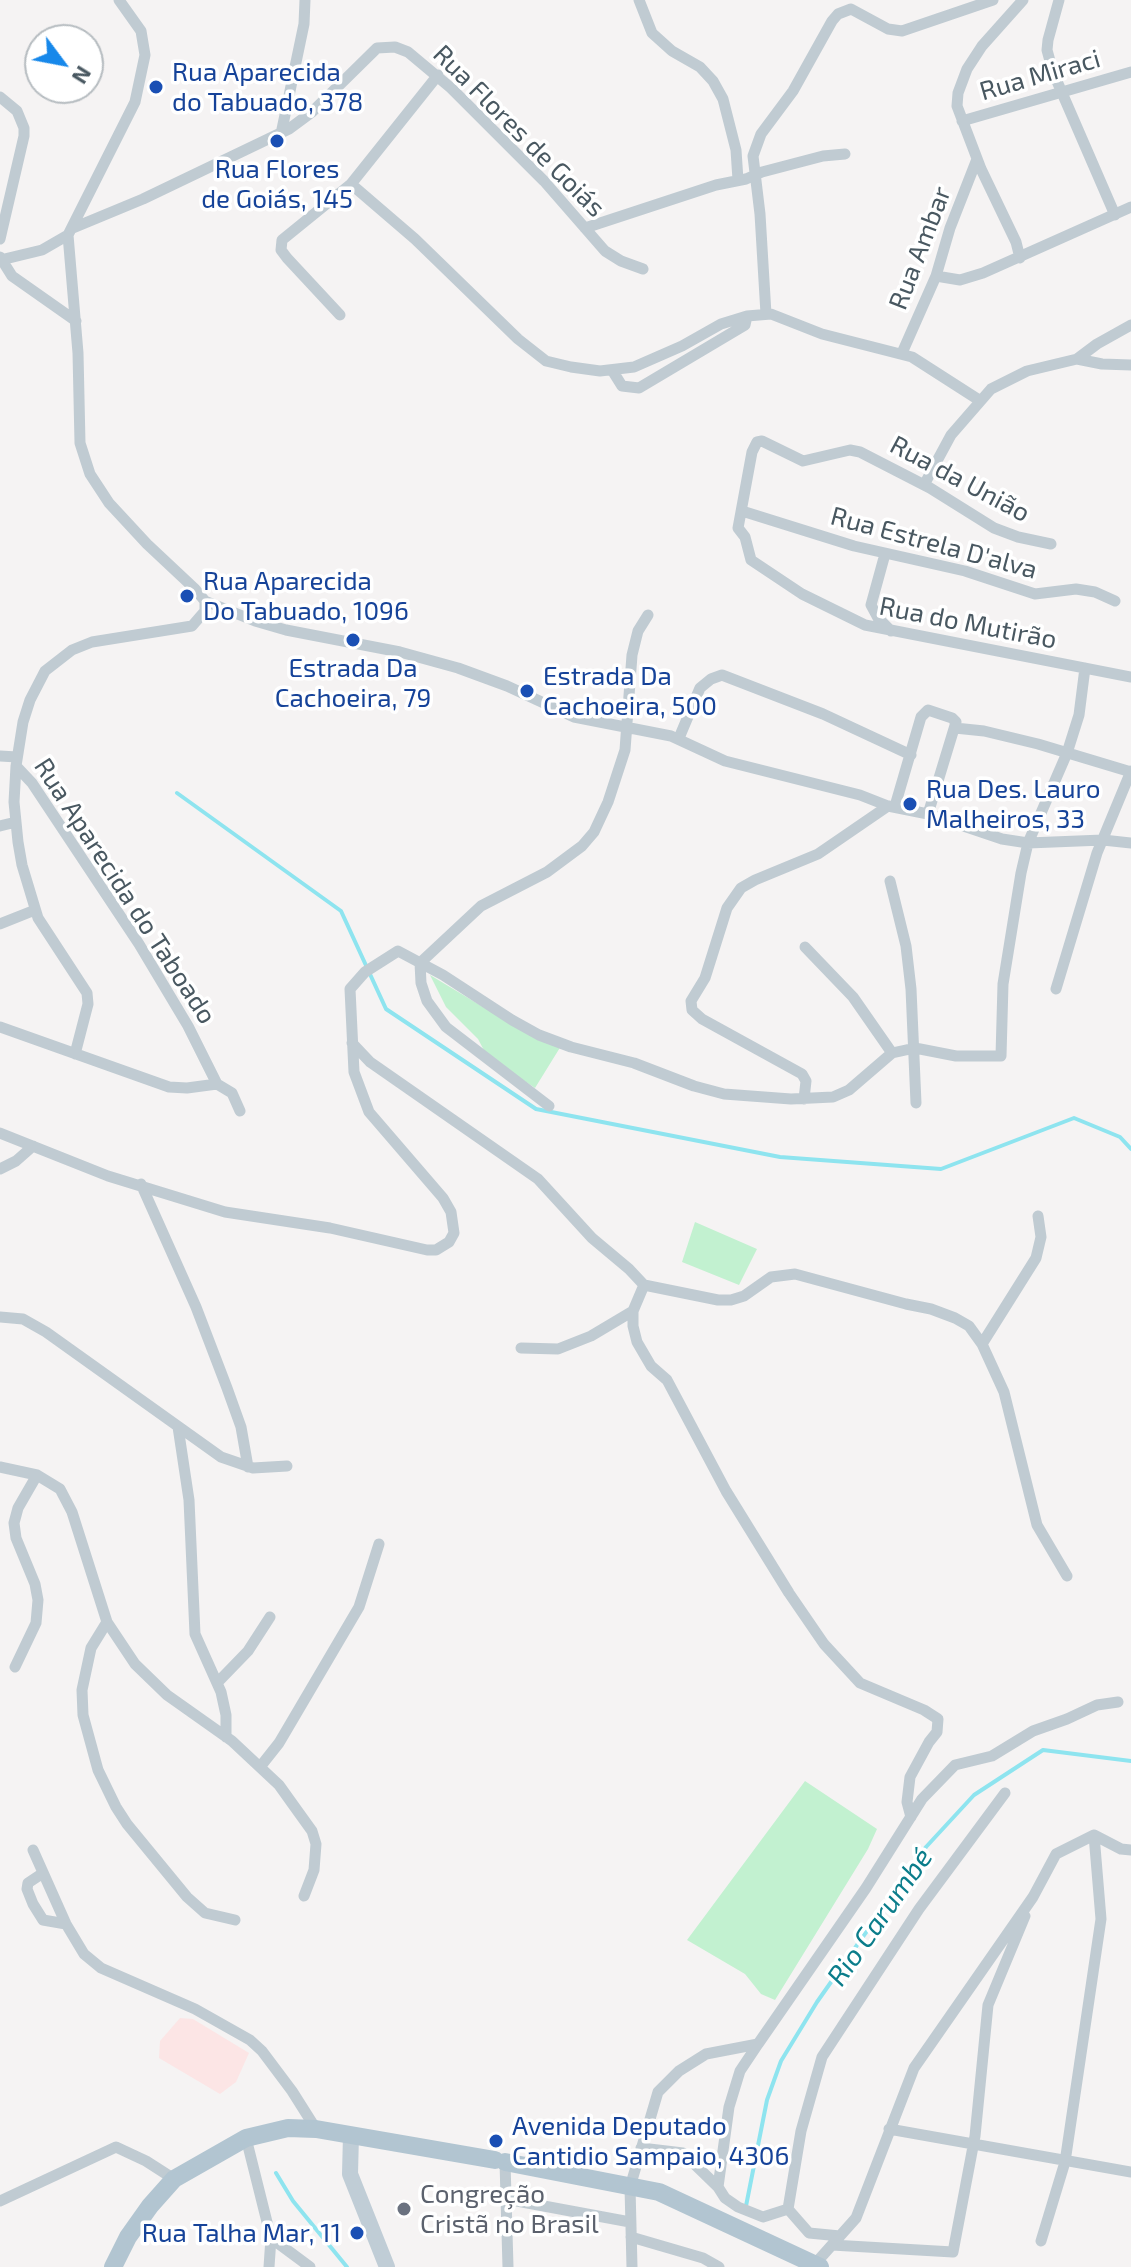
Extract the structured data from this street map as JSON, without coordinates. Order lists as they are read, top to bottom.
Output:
{
  "streets": {
    "street": [
      "Rua Miraci",
      "Rua Flores de Goiás",
      "Rua Ambar",
      "Rua da União",
      "Rua Estrela D'alva",
      "Rua do Mutirão",
      "Rua Aparecida do Taboado"
    ]
  },
  "crossings": [
    ["Rua da União", "Rua Estrela D'alva"],
    ["Rua da União", "Rua do Mutirão"],
    ["Rua Estrela D'alva", "Rua do Mutirão"]
  ],
  "water": ["Rio Carumbé"],
  "places": [
    "Rua Aparecida do Tabuado, 378",
    "Rua Flores de Goiás, 145",
    "Rua Aparecida Do Tabuado, 1096",
    "Estrada Da Cachoeira, 79",
    "Estrada Da Cachoeira, 500",
    "Rua Des. Lauro Malheiros, 33",
    "Avenida Deputado Cantidio Sampaio, 4306",
    "Congreção Cristã no Brasil",
    "Rua Talha Mar, 11"
  ],
  "north": "bottom right"
}
